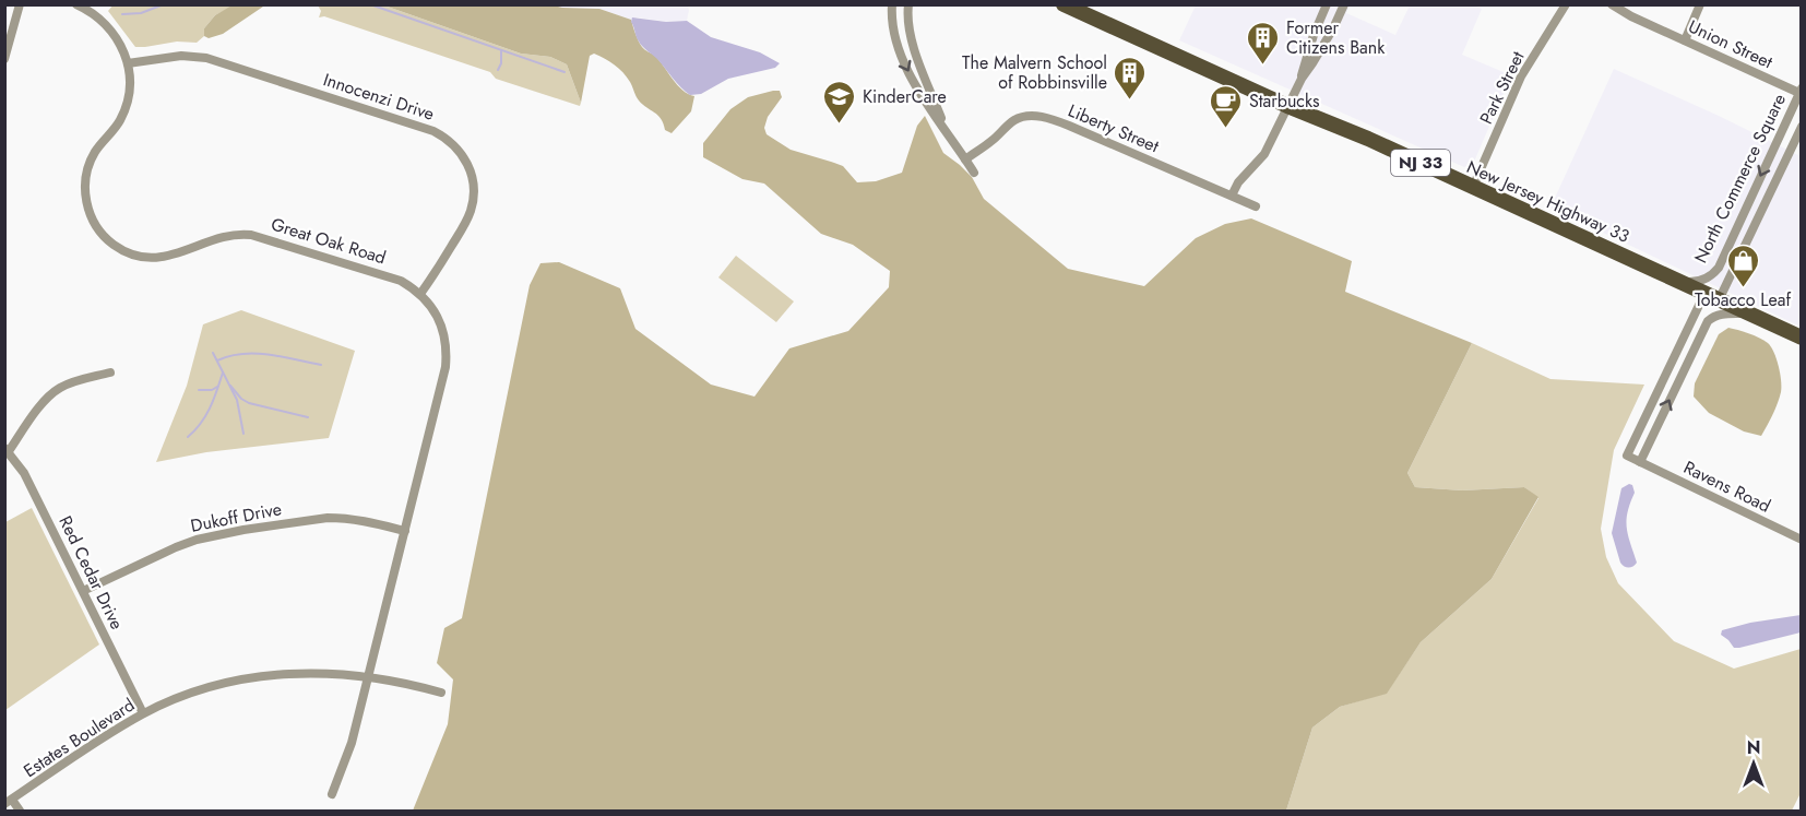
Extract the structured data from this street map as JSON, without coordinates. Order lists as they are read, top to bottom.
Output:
{
  "streets": {
    "main road": ["NJ 33", "New Jersey Highway 33"],
    "street": [
      "Union Street",
      "Park Street",
      "Innocenzi Drive",
      "Liberty Street",
      "North Commerce Square",
      "Great Oak Road",
      "Ravens Road",
      "Dukoff Drive",
      "Red Cedar Drive",
      "Estates Boulevard"
    ]
  },
  "crossings": [
    ["Union Street", "North Commerce Square"],
    ["Park Street", "New Jersey Highway 33"],
    ["Innocenzi Drive", "Great Oak Road"],
    ["North Commerce Square", "New Jersey Highway 33"],
    ["North Commerce Square", "Ravens Road"],
    ["Great Oak Road", "Dukoff Drive"],
    ["Great Oak Road", "Estates Boulevard"],
    ["Dukoff Drive", "Red Cedar Drive"],
    ["Red Cedar Drive", "Estates Boulevard"]
  ],
  "places": {
    "building": ["Former Citizens Bank", "The Malvern School of Robbinsville"],
    "school or university": ["KinderCare"],
    "cafe": ["Starbucks"],
    "shop": ["Tobacco Leaf"]
  },
  "north": "top"
}
